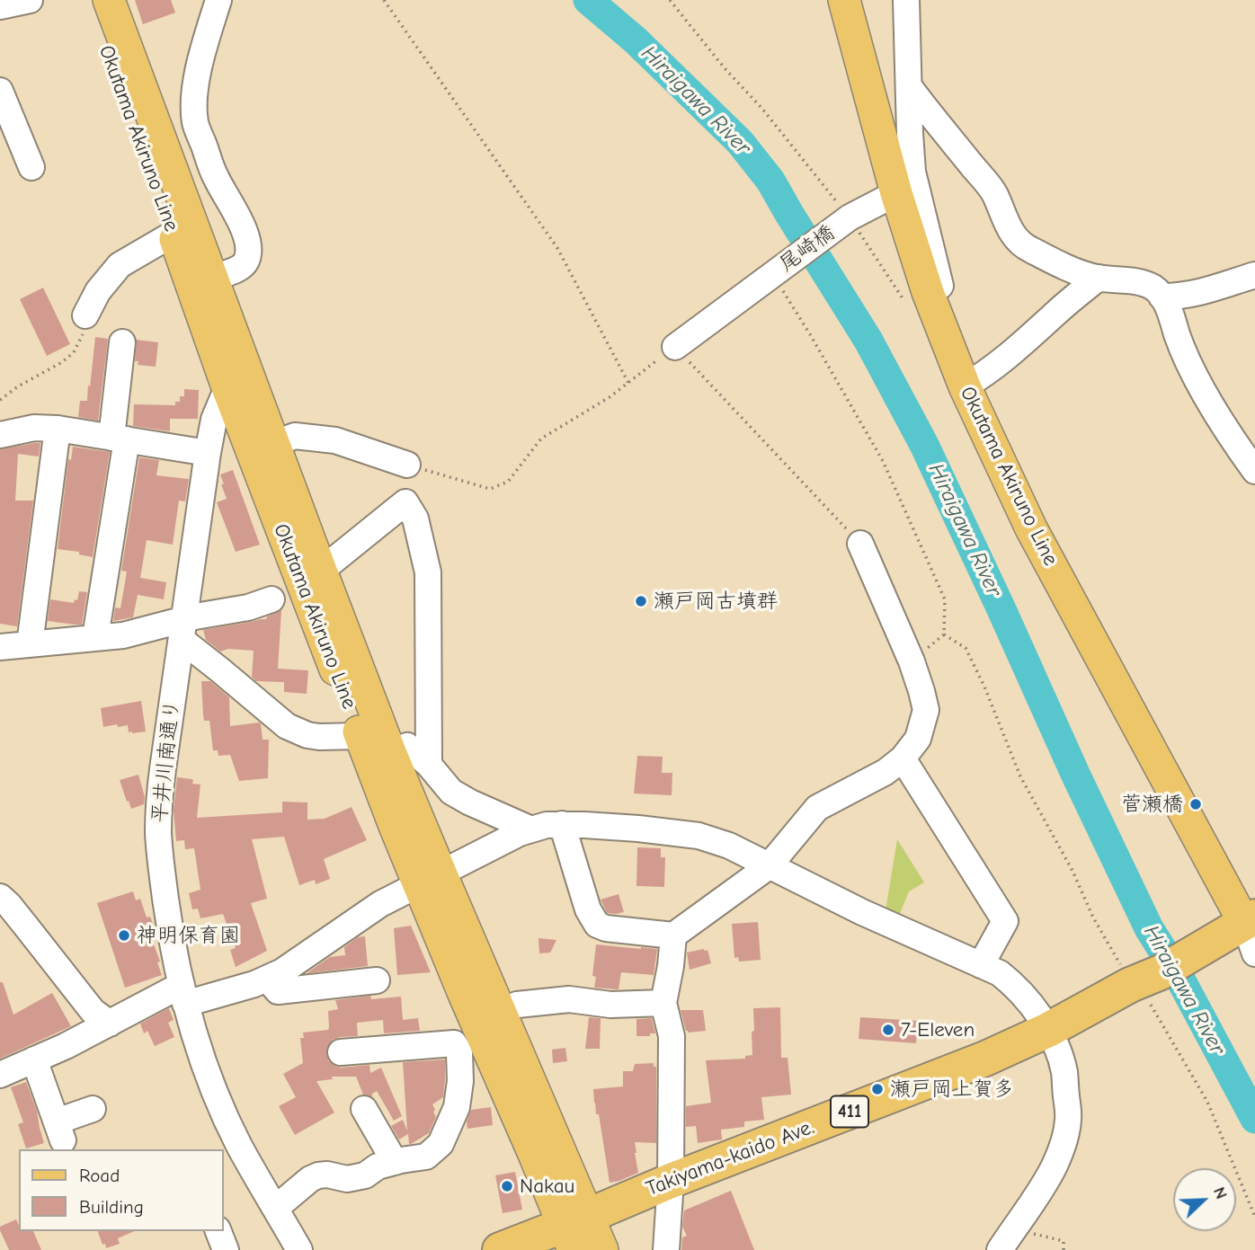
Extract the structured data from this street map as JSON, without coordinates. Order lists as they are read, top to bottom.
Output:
{
  "streets": {
    "highway": ["411", "Takiyama-kaido Ave."],
    "main road": ["Okutama Akiruno Line"],
    "street": ["尾崎橋", "平井川南通り"]
  },
  "crossings": [
    ["Okutama Akiruno Line", "尾崎橋"],
    ["Okutama Akiruno Line", "平井川南通り"],
    ["Okutama Akiruno Line", "411"],
    ["Okutama Akiruno Line", "Takiyama-kaido Ave."],
    ["411", "Takiyama-kaido Ave."]
  ],
  "water": ["Hiraigawa River"],
  "places": [
    "瀬戸岡古墳群",
    "菅瀬橋",
    "神明保育園",
    "7-Eleven",
    "瀬戸岡上賀多",
    "Nakau"
  ],
  "legend": ["Road", "Building"],
  "north": "top right"
}
